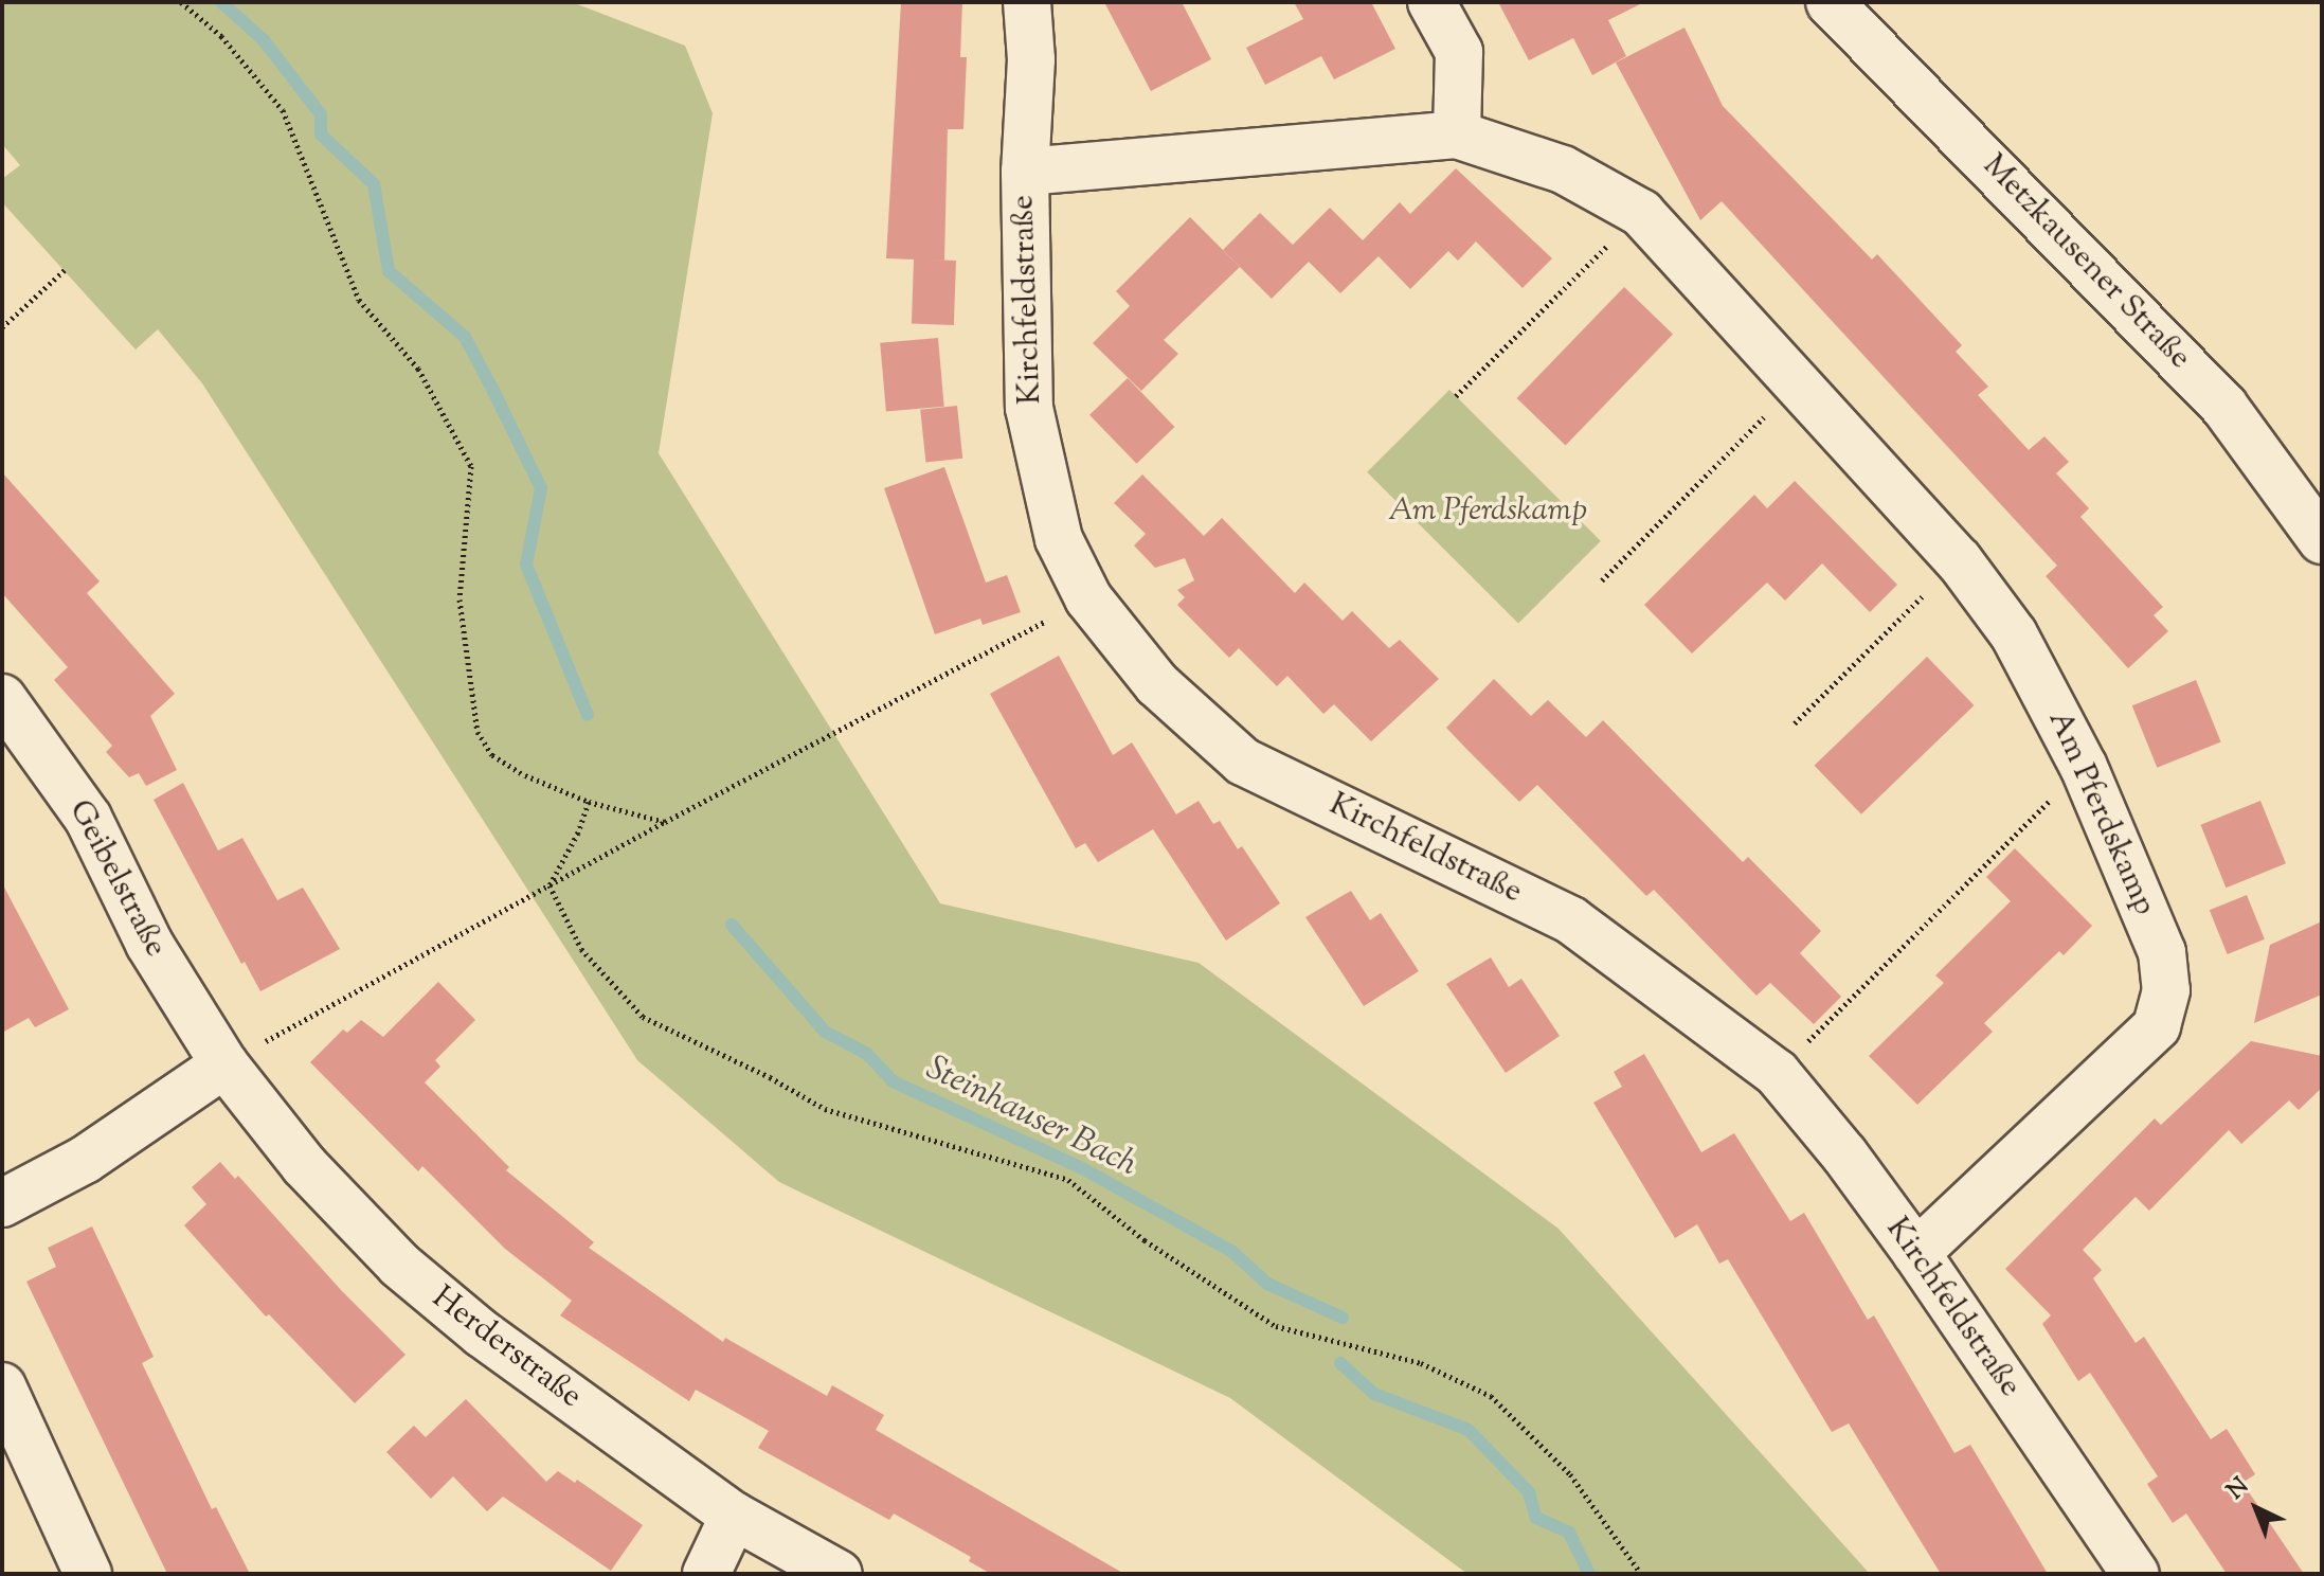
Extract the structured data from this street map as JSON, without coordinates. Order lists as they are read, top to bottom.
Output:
{
  "streets": {
    "street": [
      "Metzkausener Straße",
      "Kirchfeldstraße",
      "Am Pferdskamp",
      "Geibelstraße",
      "Herderstraße"
    ]
  },
  "crossings": [
    ["Kirchfeldstraße", "Am Pferdskamp"],
    ["Geibelstraße", "Herderstraße"]
  ],
  "water": ["Steinhauser Bach"],
  "parks": ["Am Pferdskamp"],
  "north": "top left"
}
